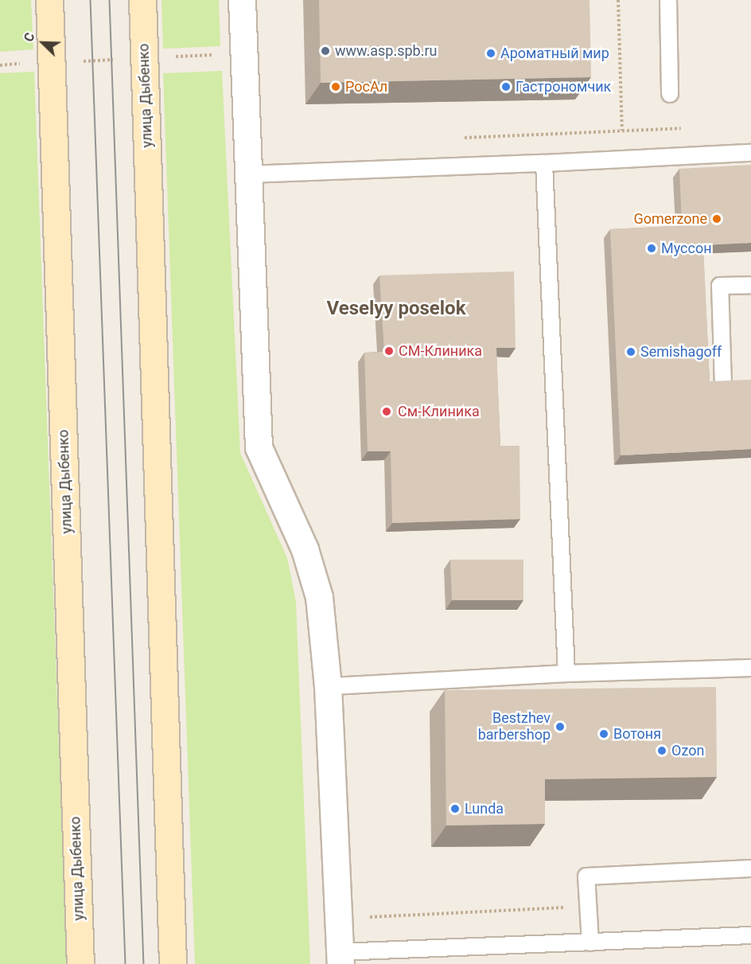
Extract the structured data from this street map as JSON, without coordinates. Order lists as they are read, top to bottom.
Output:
{
  "streets": {
    "main road": ["улица Дыбенко"]
  },
  "districts": ["Veselyy poselok"],
  "places": [
    "www.asp.spb.ru",
    "Ароматный мир",
    "РосАл",
    "Гастрономчик",
    "Gomerzone",
    "Муссон",
    "СМ-Клиника",
    "Semishagoff",
    "См-Клиника",
    "Bestzhev barbershop",
    "Вотоня",
    "Ozon",
    "Lunda"
  ],
  "north": "top left"
}
